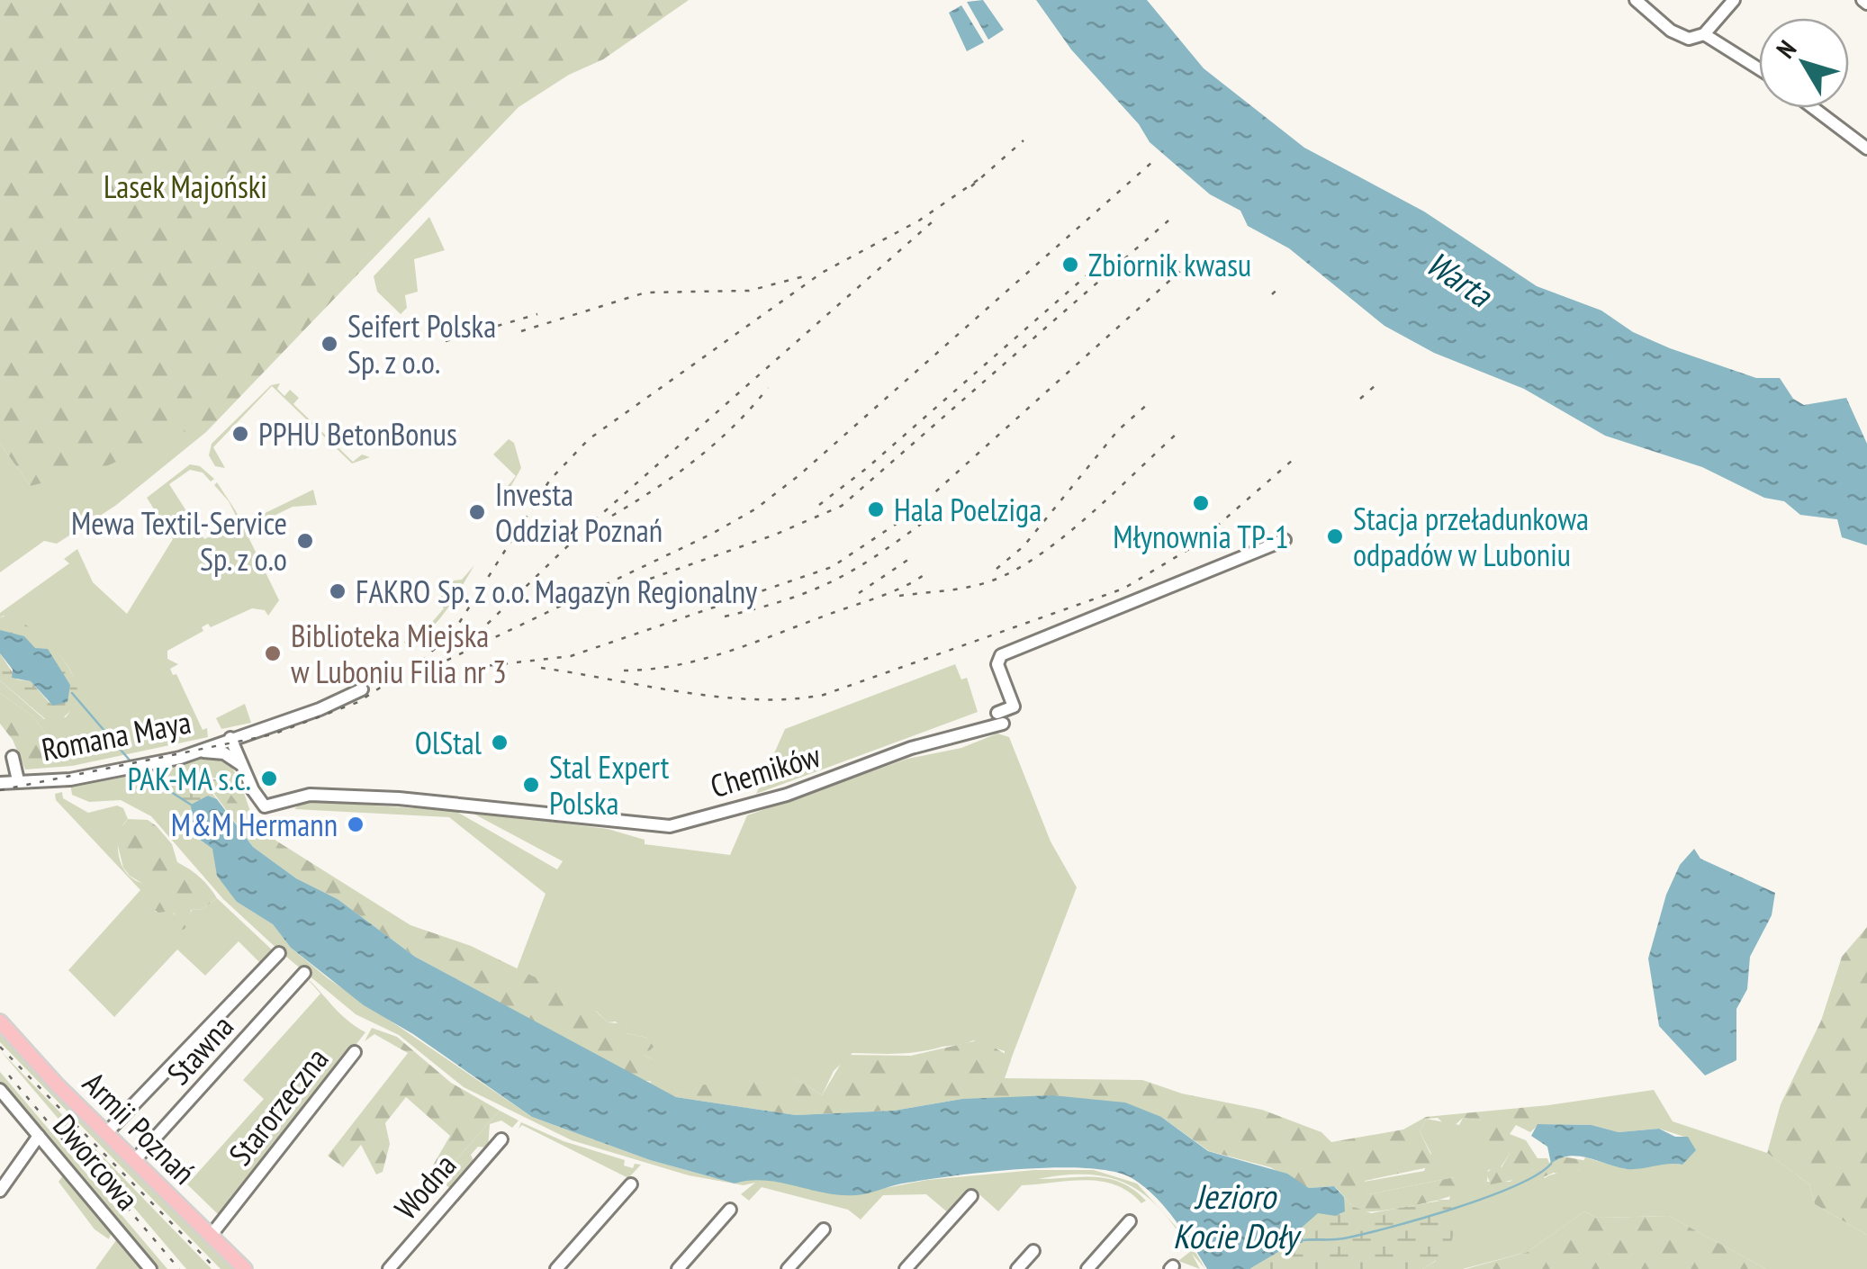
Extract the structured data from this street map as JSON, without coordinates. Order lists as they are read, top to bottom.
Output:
{
  "streets": {
    "main road": ["Armii Poznań"],
    "street": [
      "Romana Maya",
      "Chemików",
      "Stawna",
      "Starorzeczna",
      "Dworcowa",
      "Wodna"
    ]
  },
  "crossings": [
    ["Romana Maya", "Chemików"],
    ["Stawna", "Armii Poznań"],
    ["Starorzeczna", "Armii Poznań"]
  ],
  "water": ["Warta", "Jezioro Kocie Doły"],
  "parks": ["Lasek Majoński"],
  "places": [
    "Zbiornik kwasu",
    "Seifert Polska Sp. z o.o.",
    "PPHU BetonBonus",
    "Młynownia TP-1",
    "Hala Poelziga",
    "Investa Oddział Poznań",
    "Stacja przeładunkowa odpadów w Luboniu",
    "Mewa Textil-Service Sp. z o.o",
    "FAKRO Sp. z o.o. Magazyn Regionalny",
    "Biblioteka Miejska w Luboniu Filia nr 3",
    "OlStal",
    "PAK-MA s.c.",
    "Stal Expert Polska",
    "M&M Hermann"
  ],
  "north": "top left"
}
